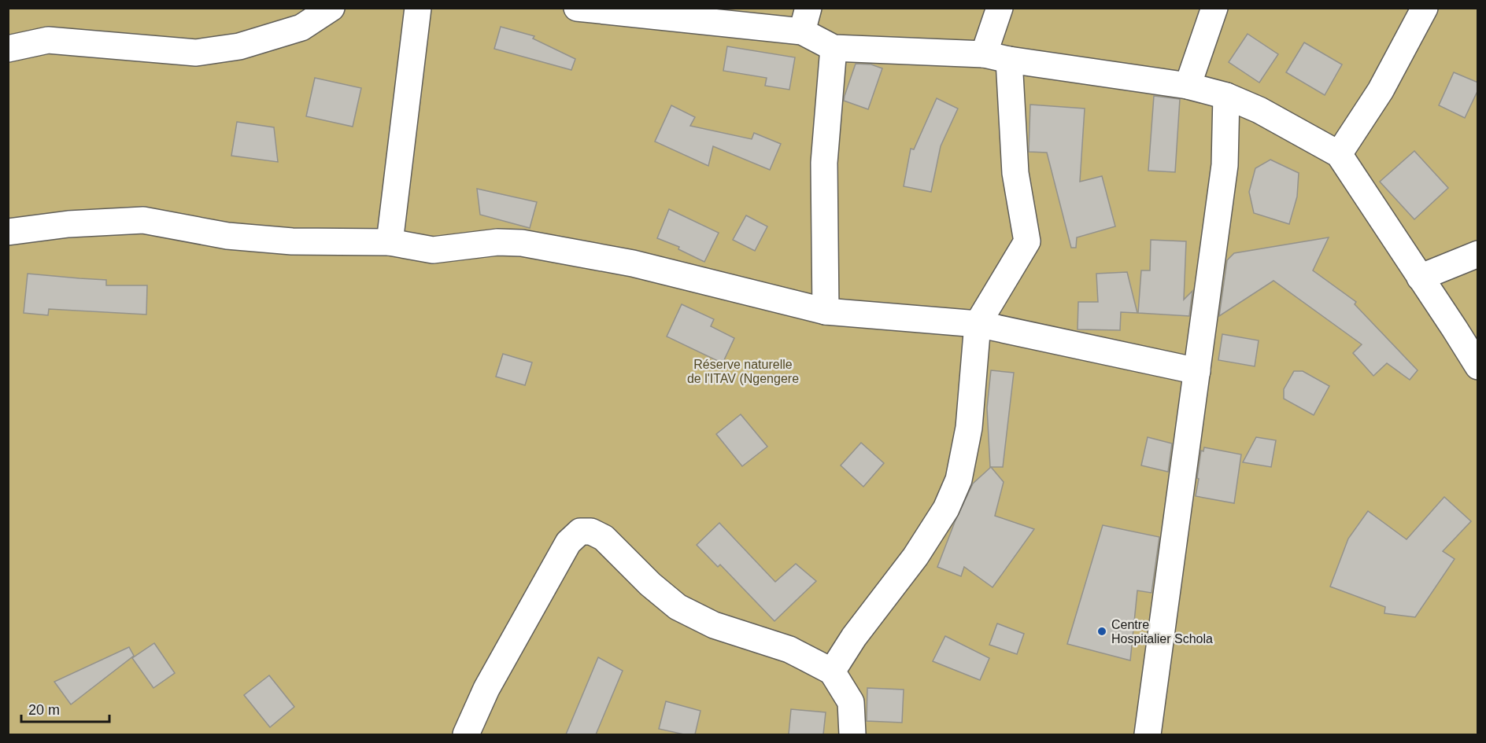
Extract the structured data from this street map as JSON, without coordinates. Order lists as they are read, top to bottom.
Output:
{
  "parks": ["Réserve naturelle de l'ITAV (Ngengere"],
  "places": ["Centre Hospitalier Schola"],
  "scale_bar": "20 m"
}
